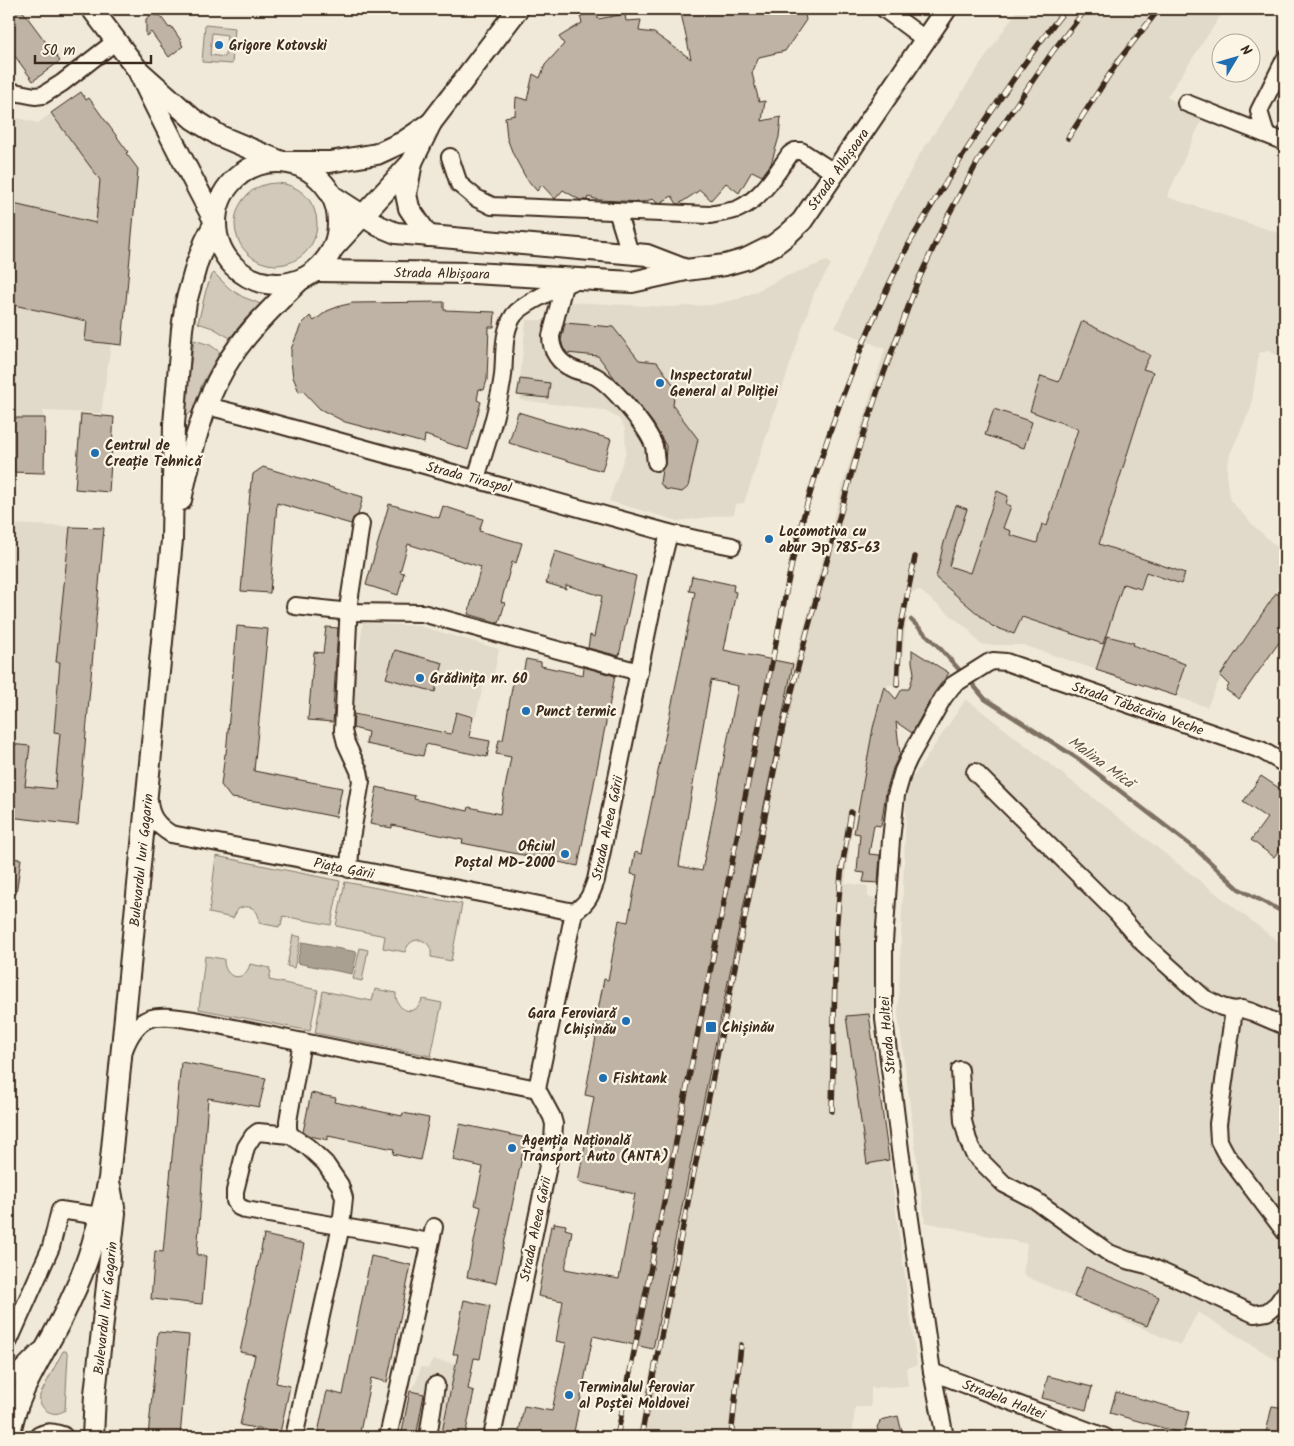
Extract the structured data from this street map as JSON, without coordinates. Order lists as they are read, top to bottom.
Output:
{
  "streets": {
    "main road": ["Strada Albișoara", "Bulevardul Iuri Gagarin"],
    "street": [
      "Strada Tiraspol",
      "Strada Tăbăcăria Veche",
      "Strada Aleea Gării",
      "Piața Gării",
      "Strada Haltei",
      "Stradela Haltei"
    ]
  },
  "crossings": [
    ["Strada Albișoara", "Bulevardul Iuri Gagarin"],
    ["Strada Tiraspol", "Strada Aleea Gării"],
    ["Strada Tiraspol", "Bulevardul Iuri Gagarin"],
    ["Strada Tăbăcăria Veche", "Strada Haltei"],
    ["Strada Aleea Gării", "Piața Gării"],
    ["Bulevardul Iuri Gagarin", "Piața Gării"],
    ["Strada Haltei", "Stradela Haltei"]
  ],
  "water": ["Malina Mică"],
  "places": {
    "other": [
      "Grigore Kotovski",
      "Inspectoratul General al Poliției",
      "Centrul de Creație Tehnică",
      "Locomotiva cu abur Эр 785-63",
      "Grădinița nr. 60",
      "Punct termic",
      "Oficiul Poștal MD-2000",
      "Gara Feroviară Chișinău",
      "Fishtank",
      "Agenția Națională Transport Auto (ANTA)",
      "Terminalul feroviar al Poștei Moldovei"
    ],
    "transit": ["Chișinău"]
  },
  "scale_bar": "50 m",
  "north": "top right"
}
